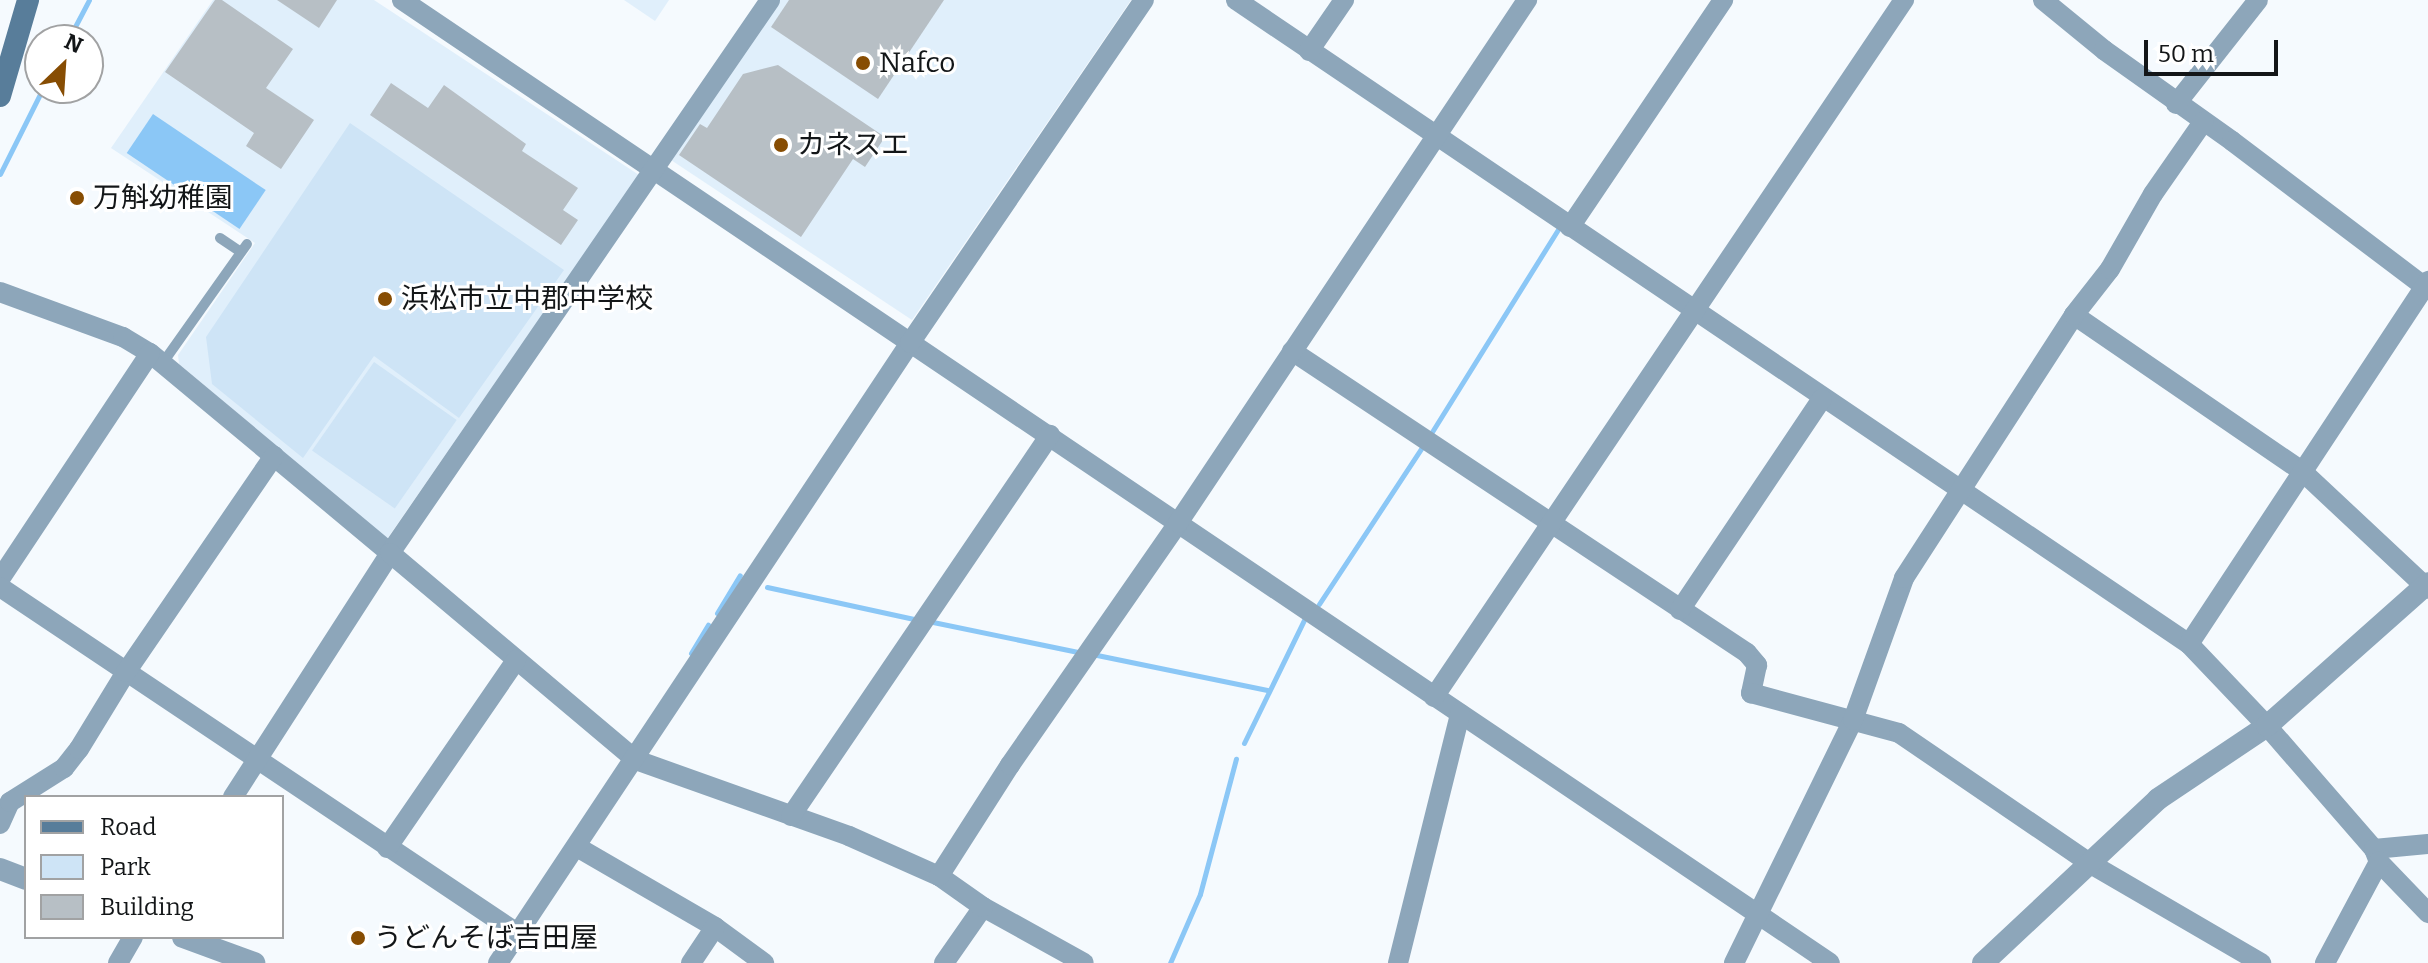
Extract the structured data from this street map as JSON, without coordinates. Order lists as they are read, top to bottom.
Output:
{
  "places": [
    "Nafco",
    "カネスエ",
    "万斛幼稚園",
    "浜松市立中郡中学校",
    "うどんそば吉田屋"
  ],
  "legend": ["Road", "Park", "Building"],
  "scale_bar": "50 m",
  "north": "top right"
}
